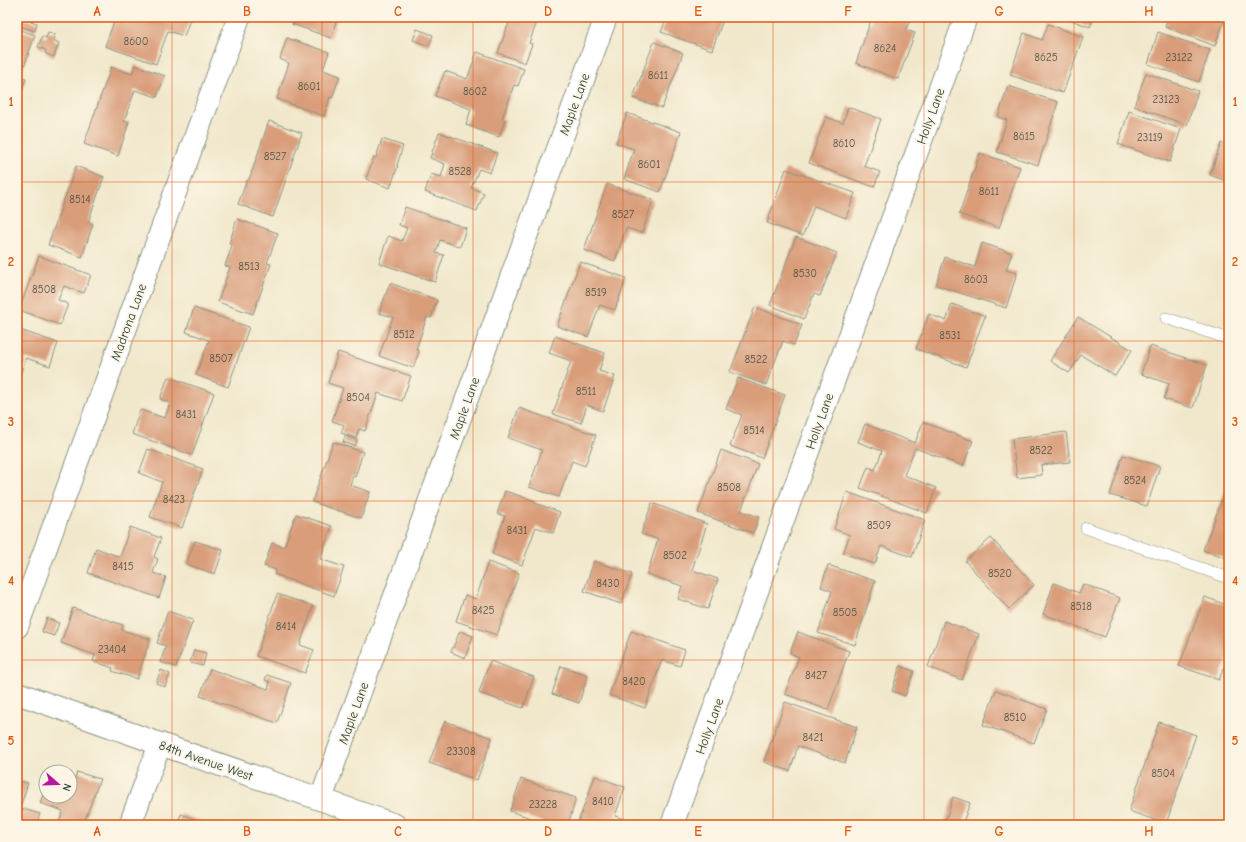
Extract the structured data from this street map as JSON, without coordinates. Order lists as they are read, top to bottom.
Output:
{
  "streets": {
    "street": [
      "Maple Lane",
      "Holly Lane",
      "Madrona Lane",
      "84th Avenue West"
    ]
  },
  "crossings": [
    ["Maple Lane", "84th Avenue West"]
  ],
  "house_numbers": [
    "8600",
    "8624",
    "8625",
    "23122",
    "8611",
    "8601",
    "8602",
    "23123",
    "8615",
    "23119",
    "8610",
    "8527",
    "8601",
    "8528",
    "8611",
    "8514",
    "8527",
    "8513",
    "8530",
    "8603",
    "8508",
    "8519",
    "8512",
    "8531",
    "8507",
    "8522",
    "8511",
    "8504",
    "8431",
    "8514",
    "8522",
    "8524",
    "8508",
    "8423",
    "8509",
    "8431",
    "8502",
    "8415",
    "8520",
    "8430",
    "8518",
    "8425",
    "8505",
    "8414",
    "23404",
    "8427",
    "8420",
    "8510",
    "8421",
    "23308",
    "8504",
    "8410",
    "23228"
  ],
  "north": "right",
  "grid": {
    "columns": [
      "A",
      "B",
      "C",
      "D",
      "E",
      "F",
      "G",
      "H"
    ],
    "rows": [
      "1",
      "2",
      "3",
      "4",
      "5"
    ]
  }
}
